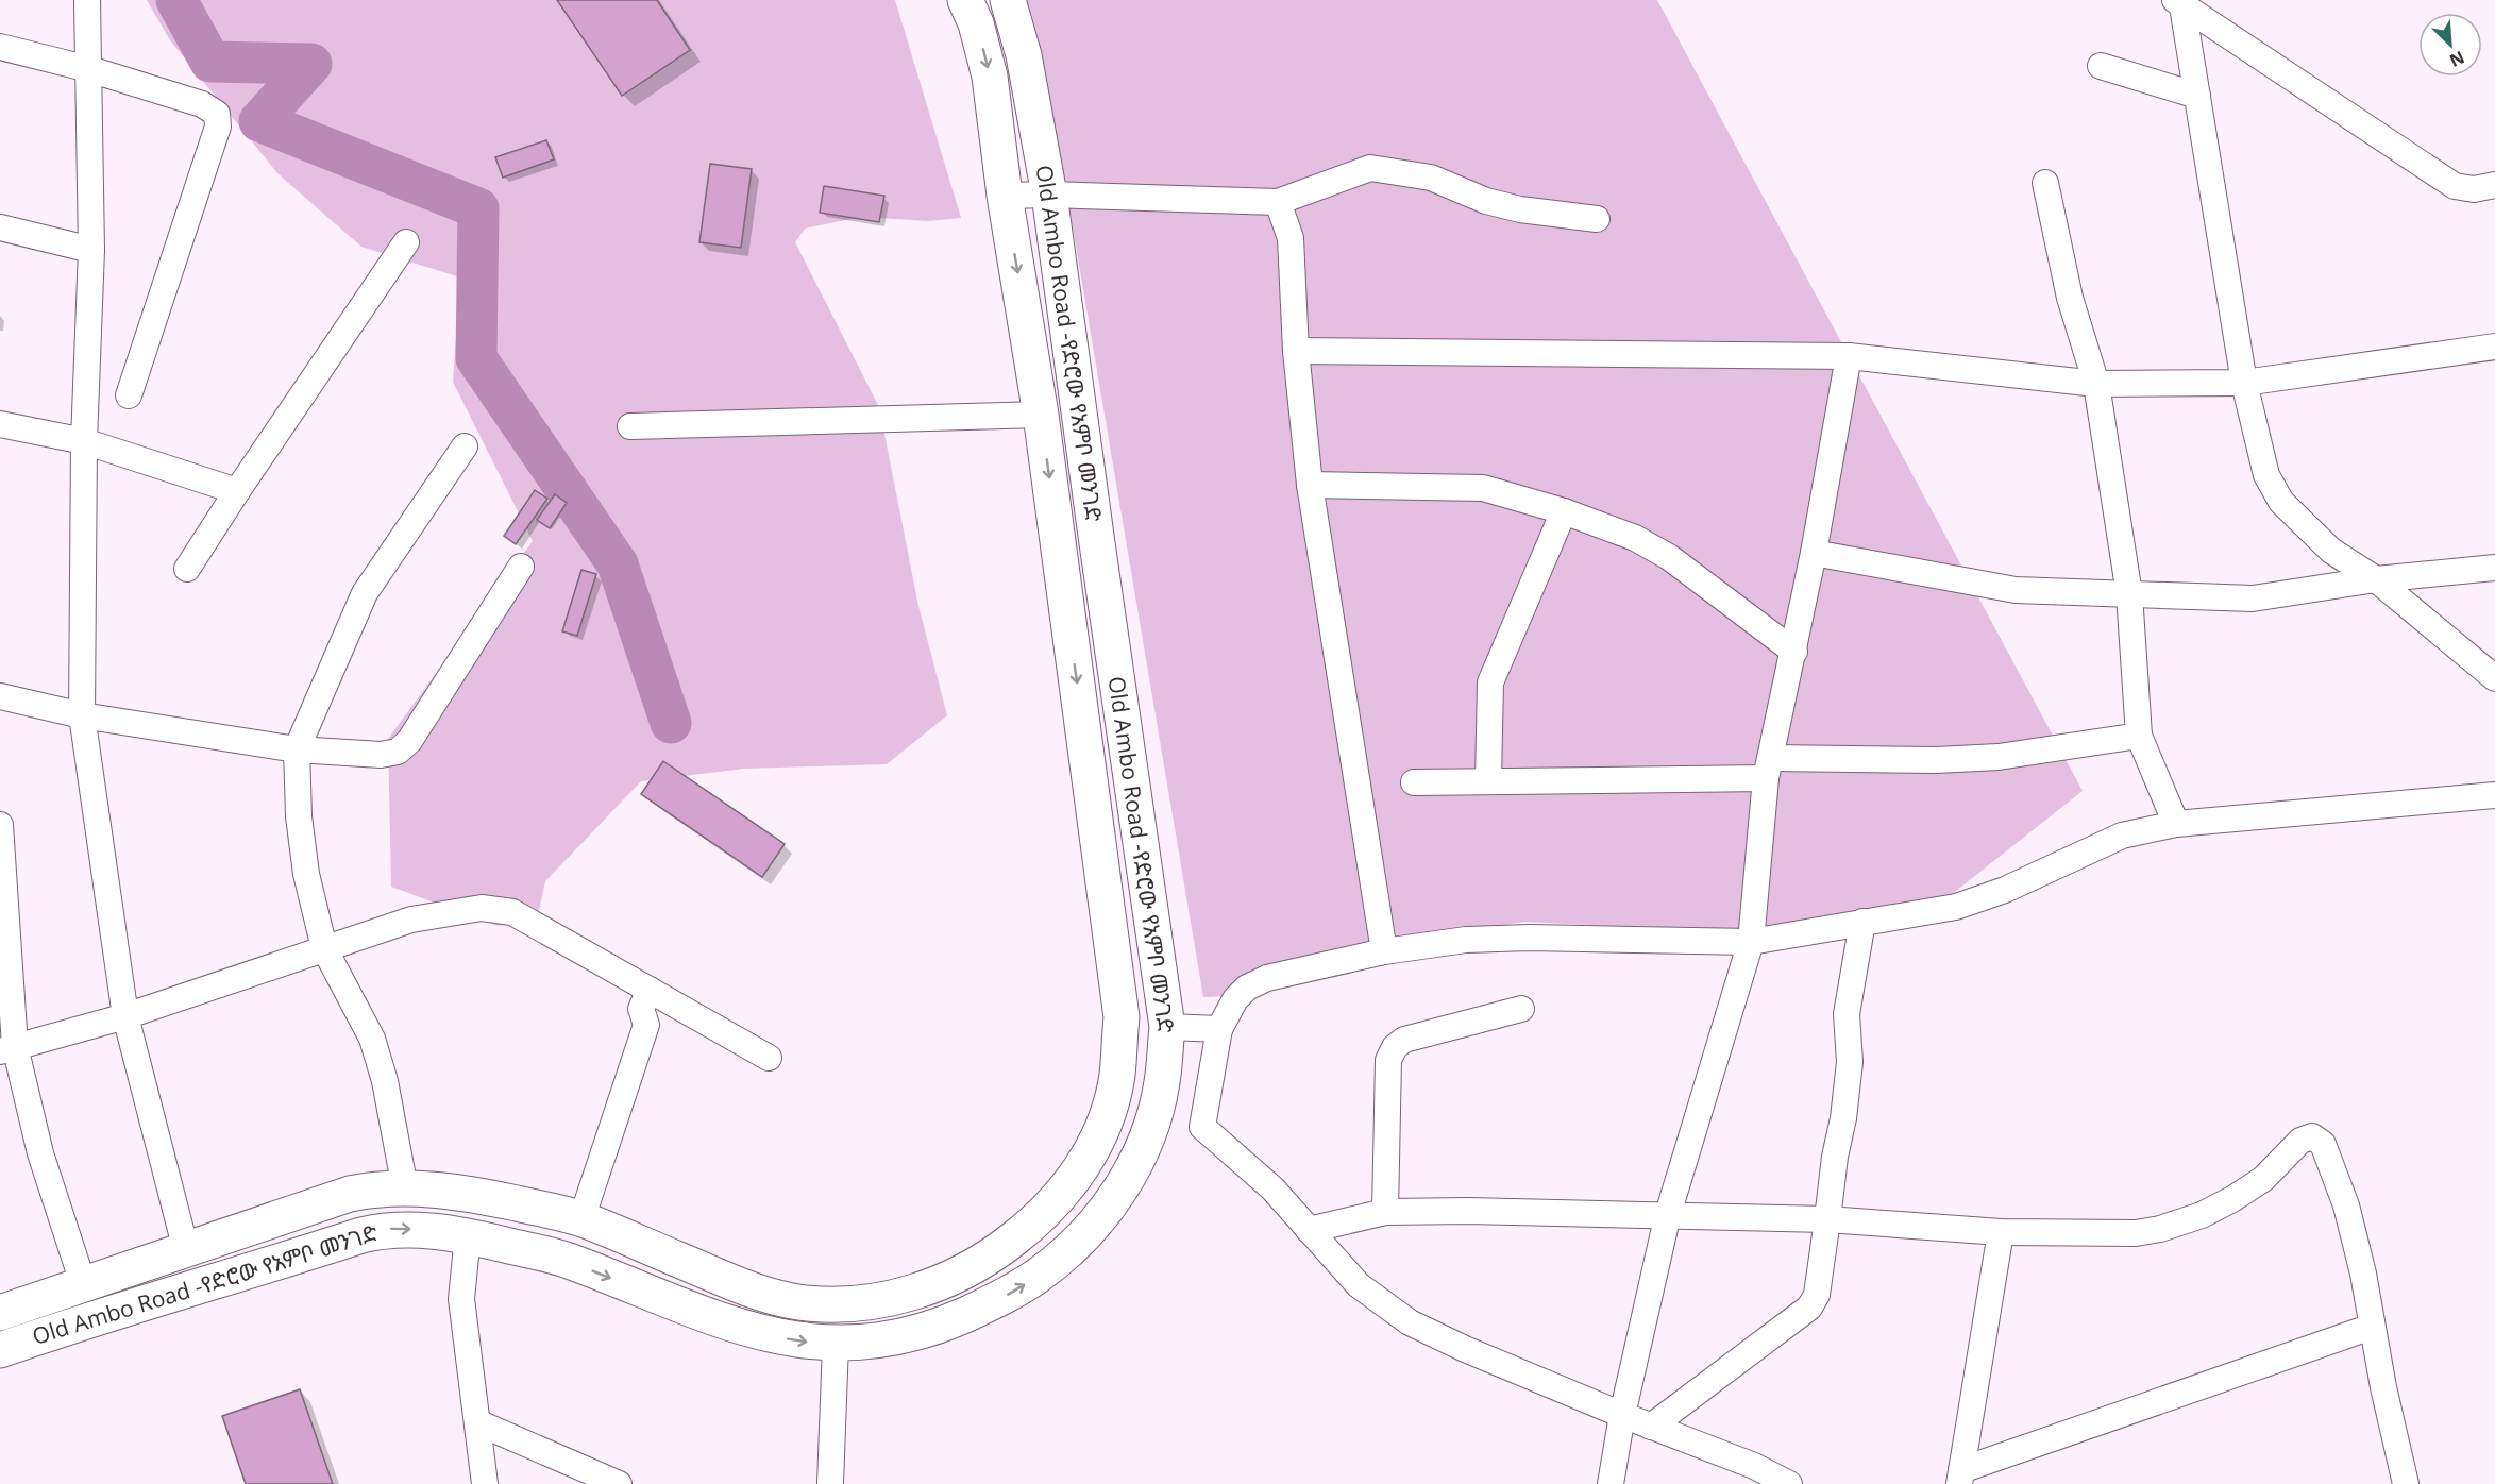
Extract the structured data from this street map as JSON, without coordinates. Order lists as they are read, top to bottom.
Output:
{
  "streets": {
    "main road": ["Old Ambo Road -የድሮው የአምቦ መንገድ"]
  },
  "north": "bottom right"
}
